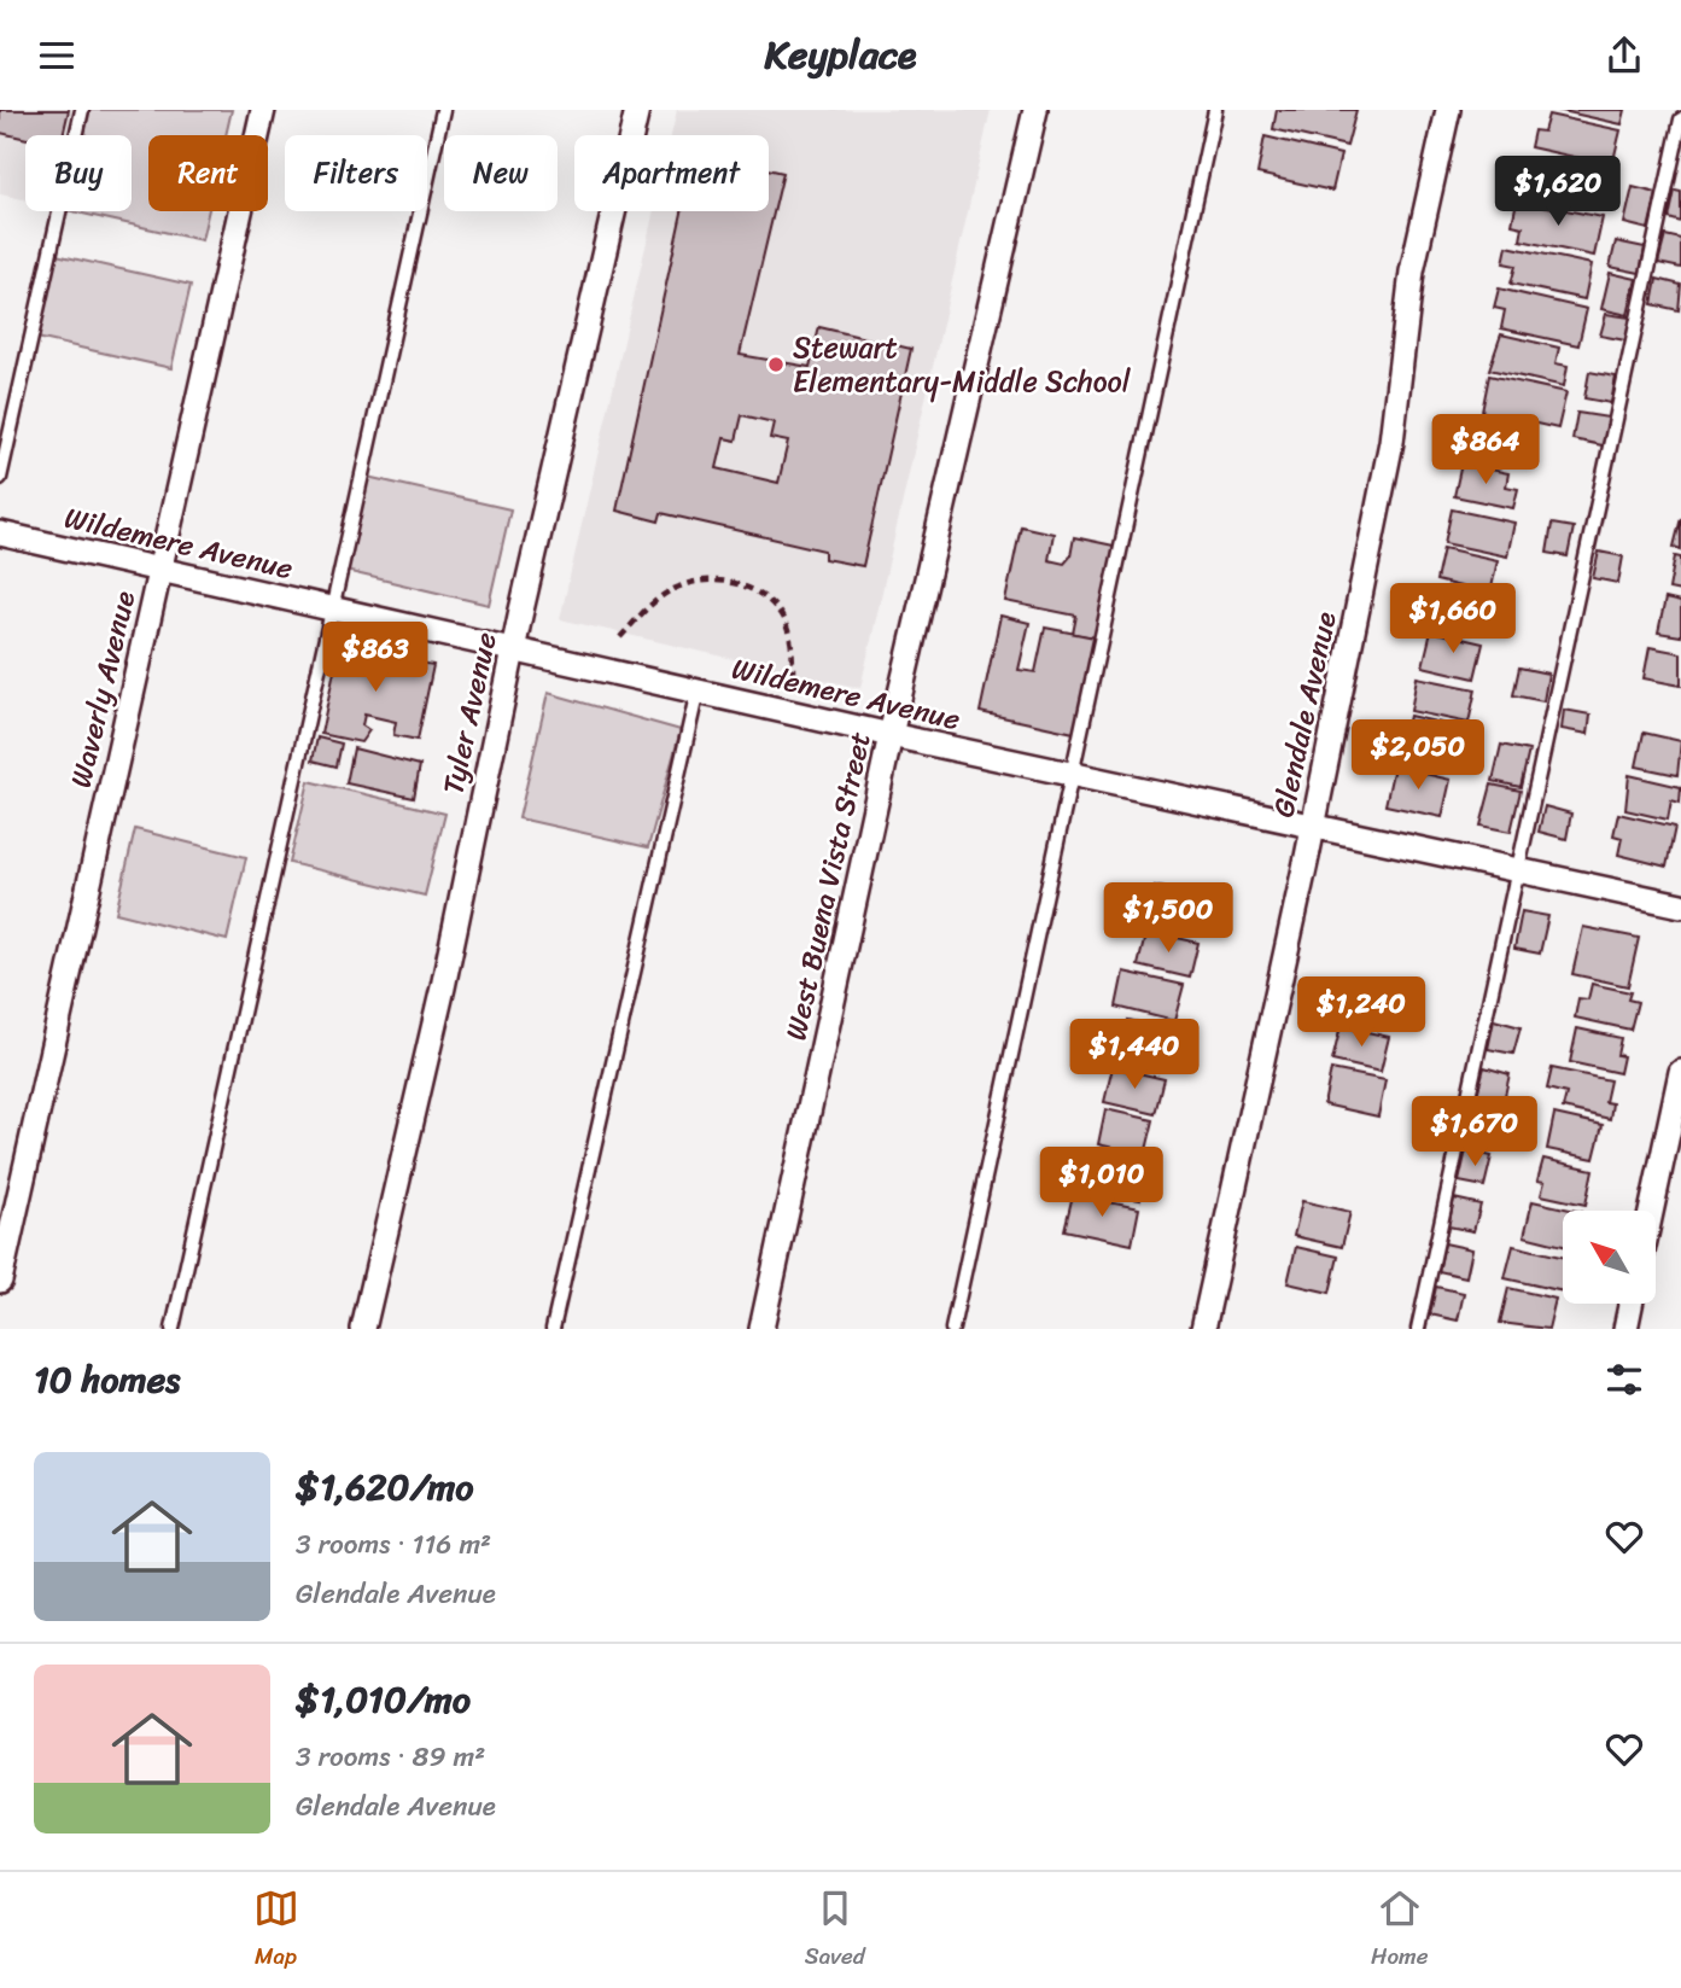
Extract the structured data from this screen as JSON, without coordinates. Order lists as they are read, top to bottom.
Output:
{
  "streets": {
    "street": [
      "Wildemere Avenue",
      "Waverly Avenue",
      "Tyler Avenue",
      "Glendale Avenue",
      "West Buena Vista Street"
    ]
  },
  "crossings": [
    ["Wildemere Avenue", "Waverly Avenue"],
    ["Wildemere Avenue", "Tyler Avenue"],
    ["Wildemere Avenue", "Glendale Avenue"],
    ["Wildemere Avenue", "West Buena Vista Street"]
  ],
  "places": ["Stewart Elementary-Middle School"],
  "north": "top left",
  "page": {
    "header": "Keyplace",
    "chip": [
      "Buy",
      "Rent",
      "Filters",
      "New",
      "Apartment"
    ],
    "price": [
      "$1,620",
      "$864",
      "$1,660",
      "$863",
      "$2,050",
      "$1,500",
      "$1,240",
      "$1,440",
      "$1,670",
      "$1,010"
    ],
    "heading": "10 homes",
    "list": [
      {
        "name": "$1,620/mo",
        "note": "3 rooms · 116 m² · Glendale Avenue"
      },
      {
        "name": "$1,010/mo",
        "note": "3 rooms · 89 m² · Glendale Avenue"
      }
    ],
    "tabs": ["Map", "Saved", "Home"]
  }
}
